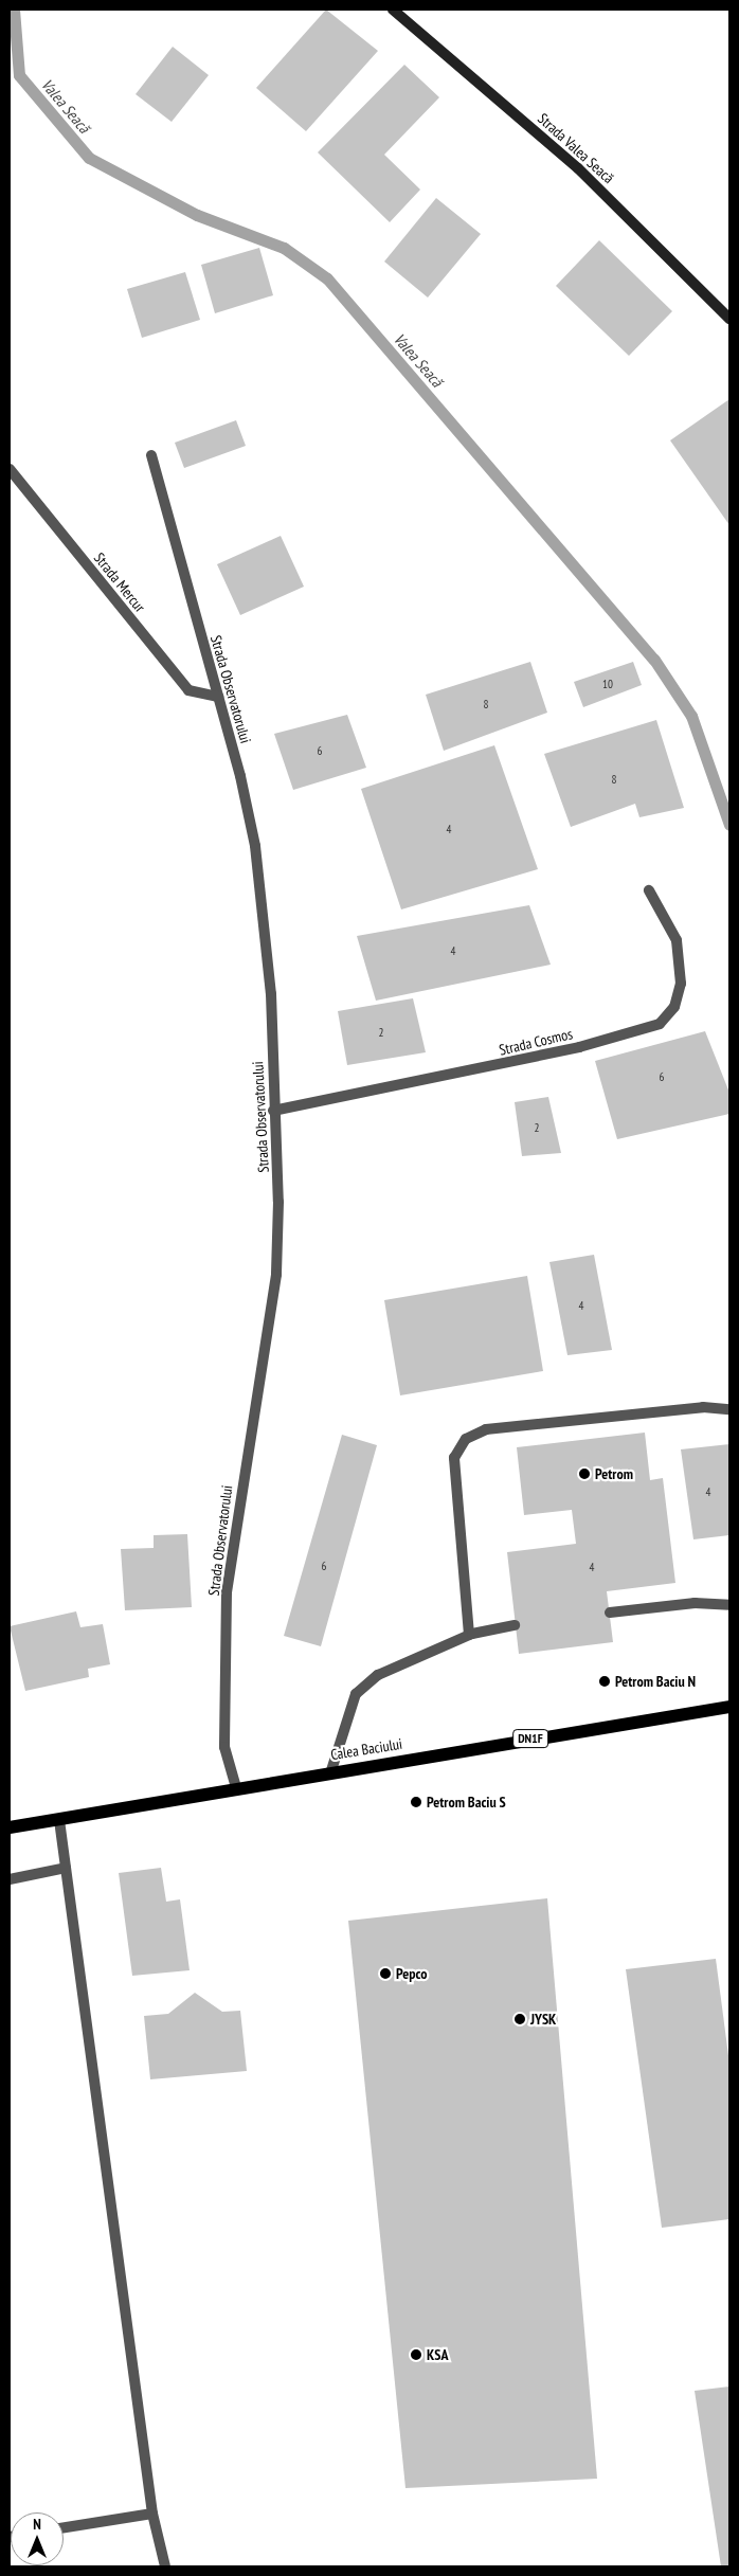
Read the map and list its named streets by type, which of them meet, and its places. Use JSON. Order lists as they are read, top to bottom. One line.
{"streets":{"main road":["Strada Valea Seacă","DN1F","Calea Baciului"],"street":["Strada Mercur","Strada Observatorului","Strada Cosmos"]},"crossings":[["Strada Mercur","Strada Observatorului"],["Strada Observatorului","Strada Cosmos"],["Strada Observatorului","Calea Baciului"]],"water":["Valea Seacă"],"places":["Petrom","Petrom Baciu N","Petrom Baciu S","Pepco","JYSK","KSA"],"house_numbers":["10","8","6","8","4","4","2","6","2","4","4","6","4"],"north":"top"}
